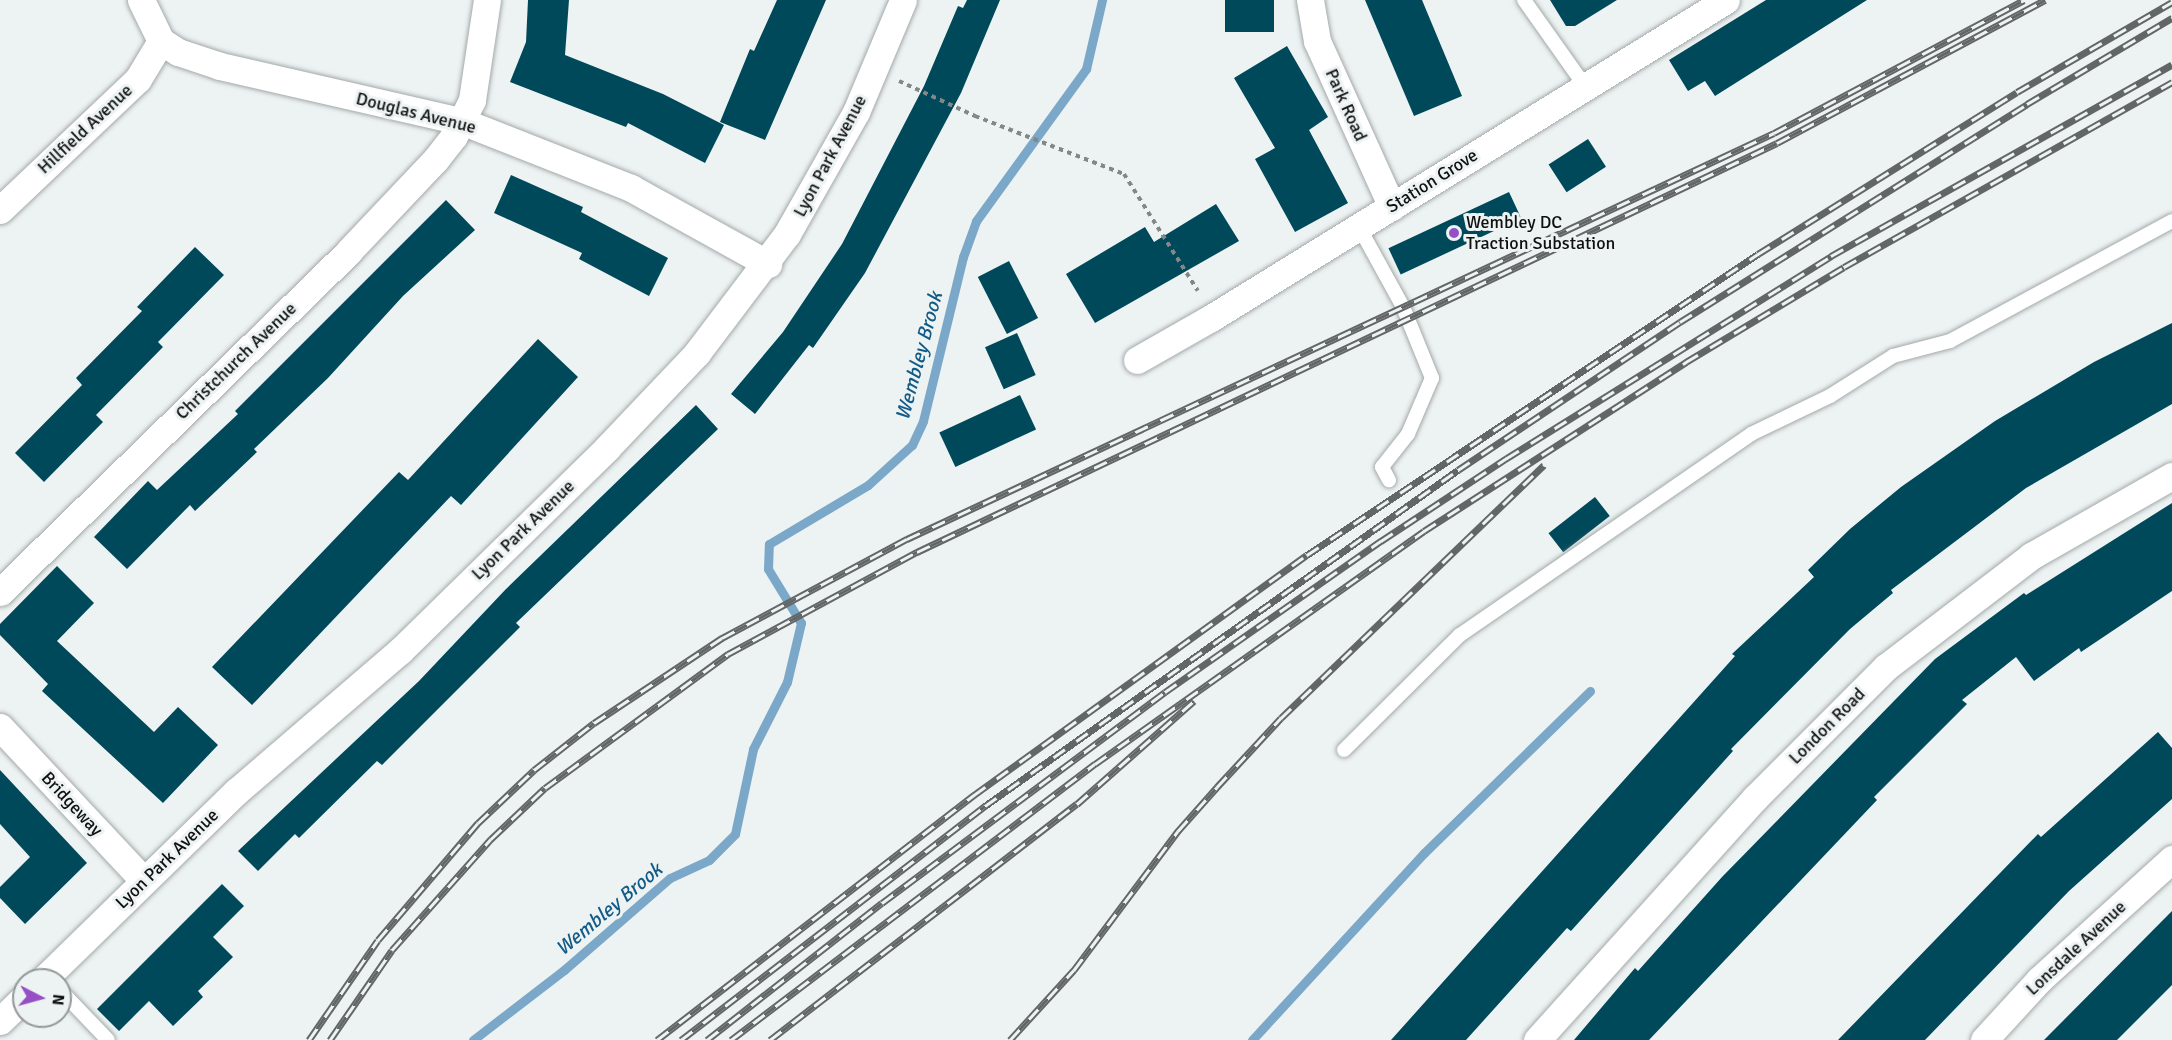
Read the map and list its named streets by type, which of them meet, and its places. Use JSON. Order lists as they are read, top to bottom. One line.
{"streets":{"street":["Park Road","Douglas Avenue","Hillfield Avenue","Lyon Park Avenue","Station Grove","Christchurch Avenue","London Road","Bridgeway","Lonsdale Avenue"]},"crossings":[["Park Road","Station Grove"],["Douglas Avenue","Hillfield Avenue"],["Douglas Avenue","Lyon Park Avenue"],["Douglas Avenue","Christchurch Avenue"],["Lyon Park Avenue","Bridgeway"]],"water":["Wembley Brook"],"places":["Wembley DC Traction Substation"],"north":"right"}
